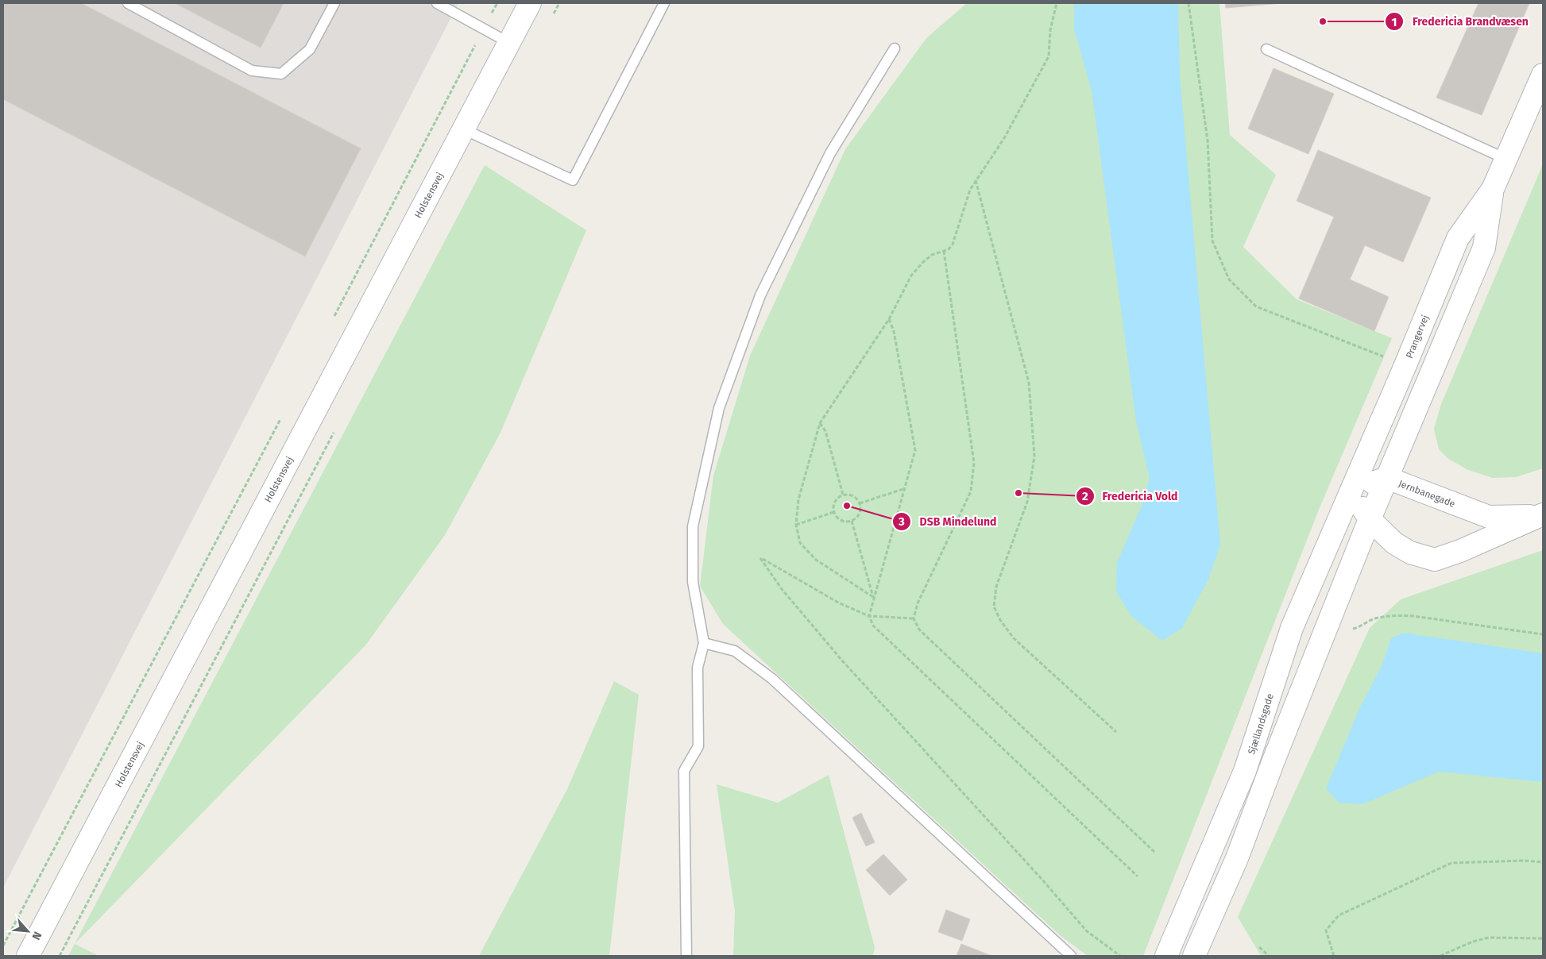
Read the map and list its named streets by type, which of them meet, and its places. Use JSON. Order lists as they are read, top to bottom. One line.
{"streets":{"street":["Holstensvej","Prangervej","Jernbanegade","Sjællandsgade"]},"crossings":[["Prangervej","Jernbanegade"],["Prangervej","Sjællandsgade"],["Jernbanegade","Sjællandsgade"]],"places":["Fredericia Brandvæsen","Fredericia Vold","DSB Mindelund"],"north":"bottom right"}
